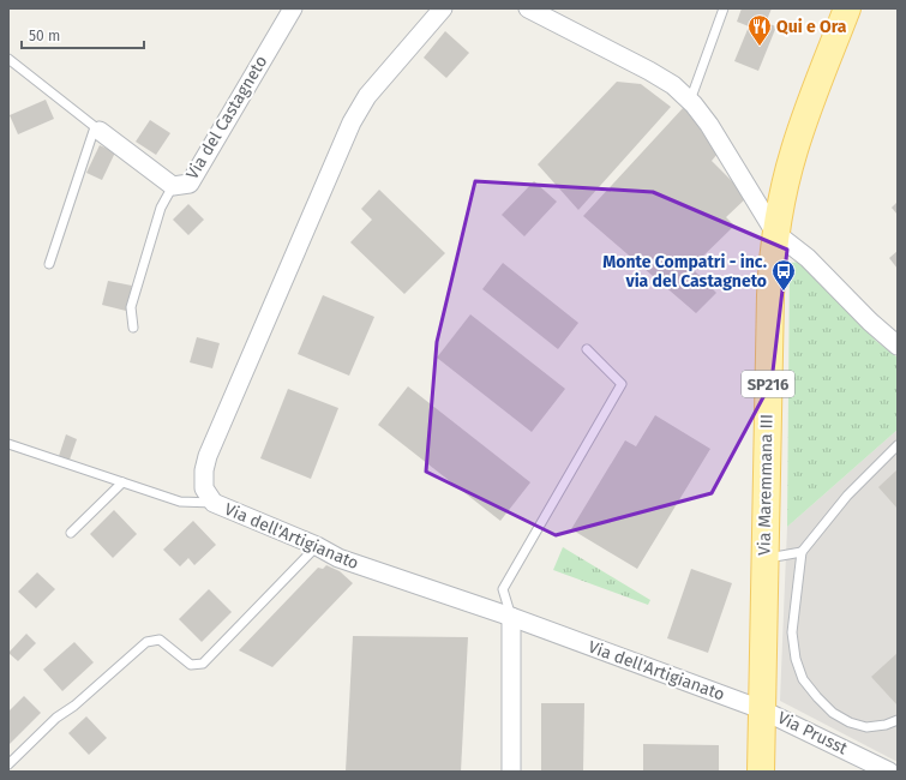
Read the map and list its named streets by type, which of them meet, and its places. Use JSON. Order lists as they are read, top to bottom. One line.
{"streets":{"main road":["SP216","Via Maremmana III"],"street":["Via del Castagneto","Via dell'Artigianato","Via Prusst"]},"crossings":[["Via Maremmana III","Via dell'Artigianato"],["Via Maremmana III","Via Prusst"],["Via dell'Artigianato","Via Prusst"]],"places":{"restaurant":["Qui e Ora"],"bus stop":["Monte Compatri - inc. via del Castagneto"]},"scale_bar":"50 m"}
